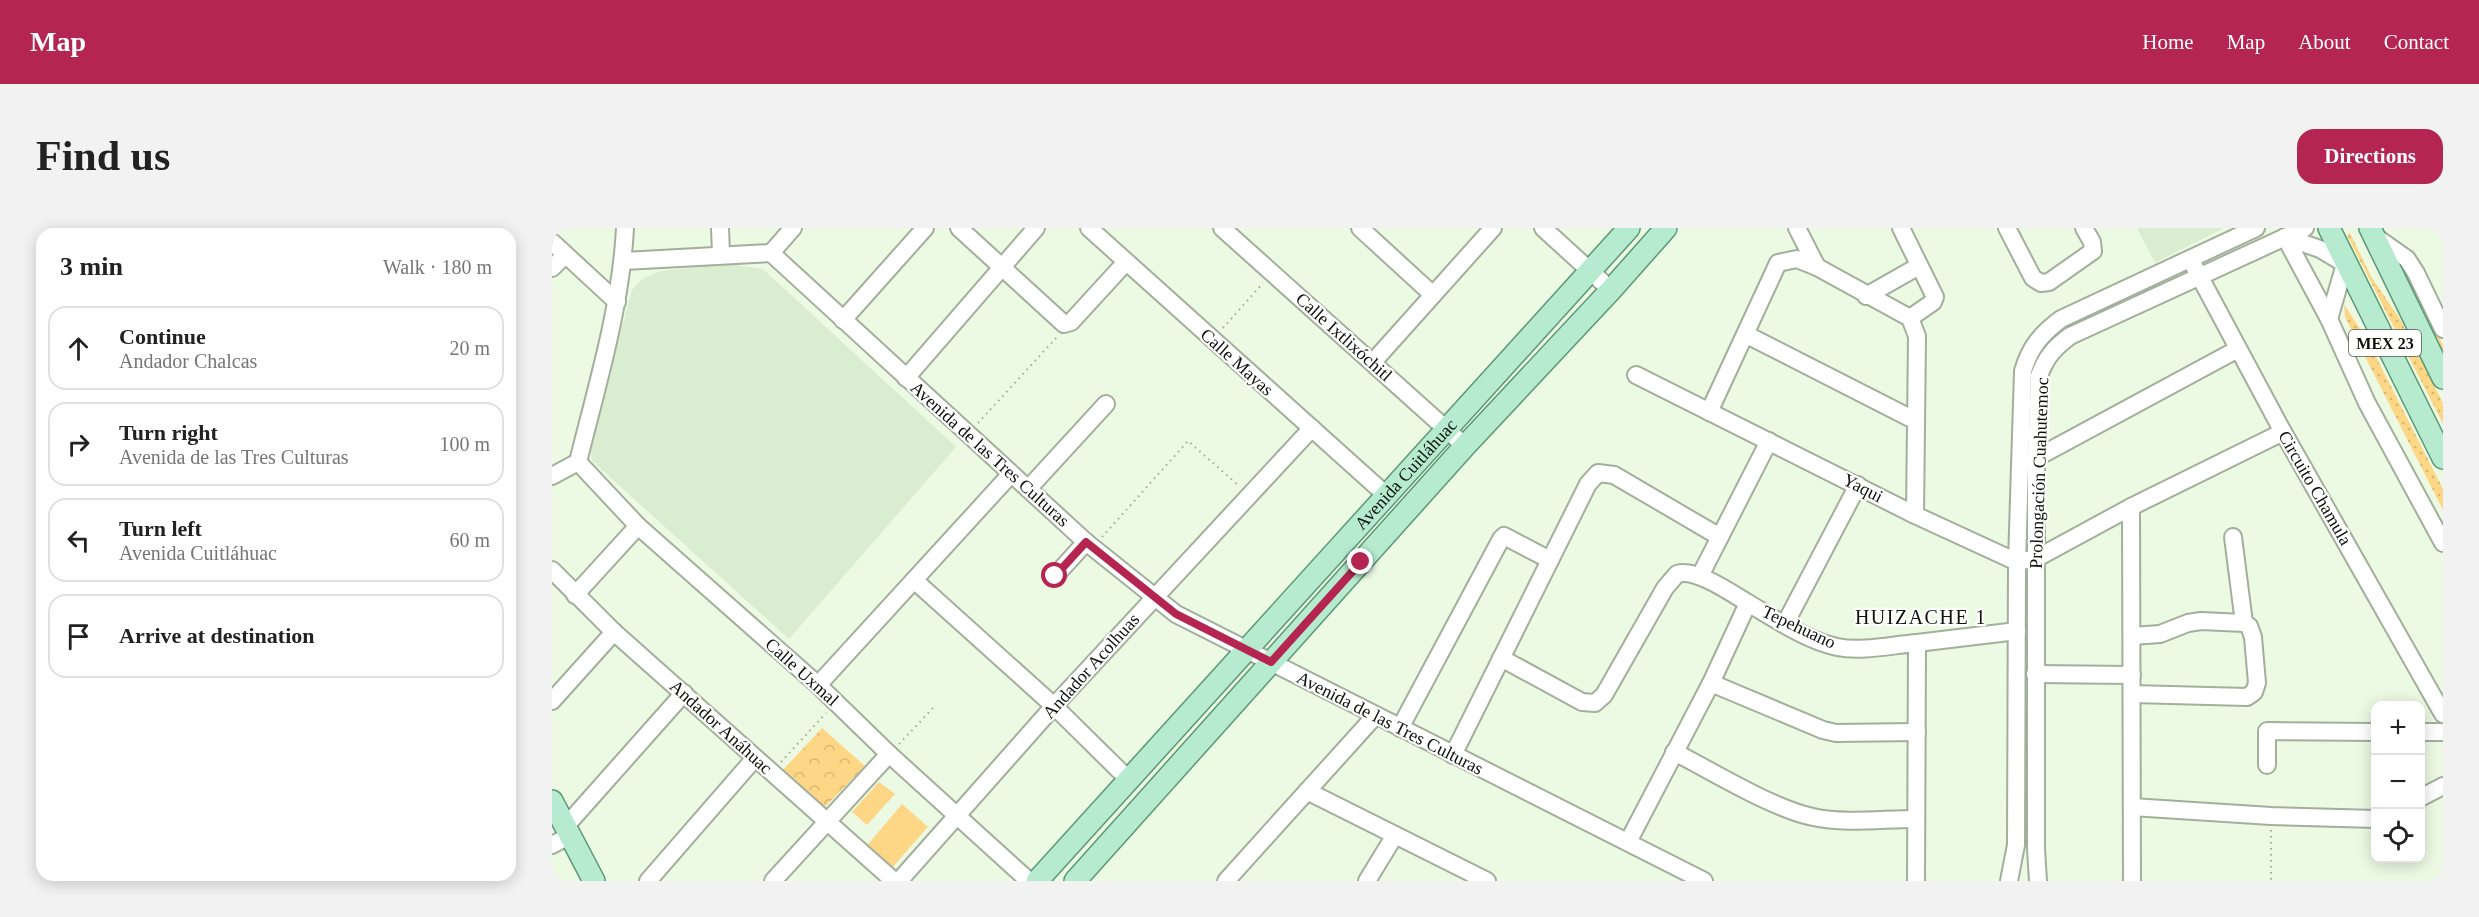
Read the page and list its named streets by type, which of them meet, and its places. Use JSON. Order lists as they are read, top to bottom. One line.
{"streets":{"main road":["MEX 23","Avenida Cuitláhuac"],"street":["Calle Ixtlixóchitl","Calle Mayas","Avenida de las Tres Culturas","Prolongación Cuahutemoc","Yaqui","Circuito Chamula","Tepehuano","Andador Acolhuas","Calle Uxmal","Andador Anáhuac"]},"crossings":[["Calle Ixtlixóchitl","Avenida Cuitláhuac"],["Calle Mayas","Avenida Cuitláhuac"],["Calle Mayas","Andador Acolhuas"],["Avenida de las Tres Culturas","Avenida Cuitláhuac"],["Avenida de las Tres Culturas","Tepehuano"],["Avenida de las Tres Culturas","Andador Acolhuas"],["Prolongación Cuahutemoc","Yaqui"],["Prolongación Cuahutemoc","Circuito Chamula"],["Prolongación Cuahutemoc","Tepehuano"],["Andador Acolhuas","Calle Uxmal"]],"districts":["HUIZACHE 1"],"page":{"header":"Map","nav":["Home","Map","About","Contact"],"buttons":"Directions","title":"Find us","heading":["3 min","Walk · 180 m"],"list":[["Continue","Andador Chalcas","20 m"],["Turn right","Avenida de las Tres Culturas","100 m"],["Turn left","Avenida Cuitláhuac","60 m"],"Arrive at destination"],"map_buttons":["+","−"]}}
